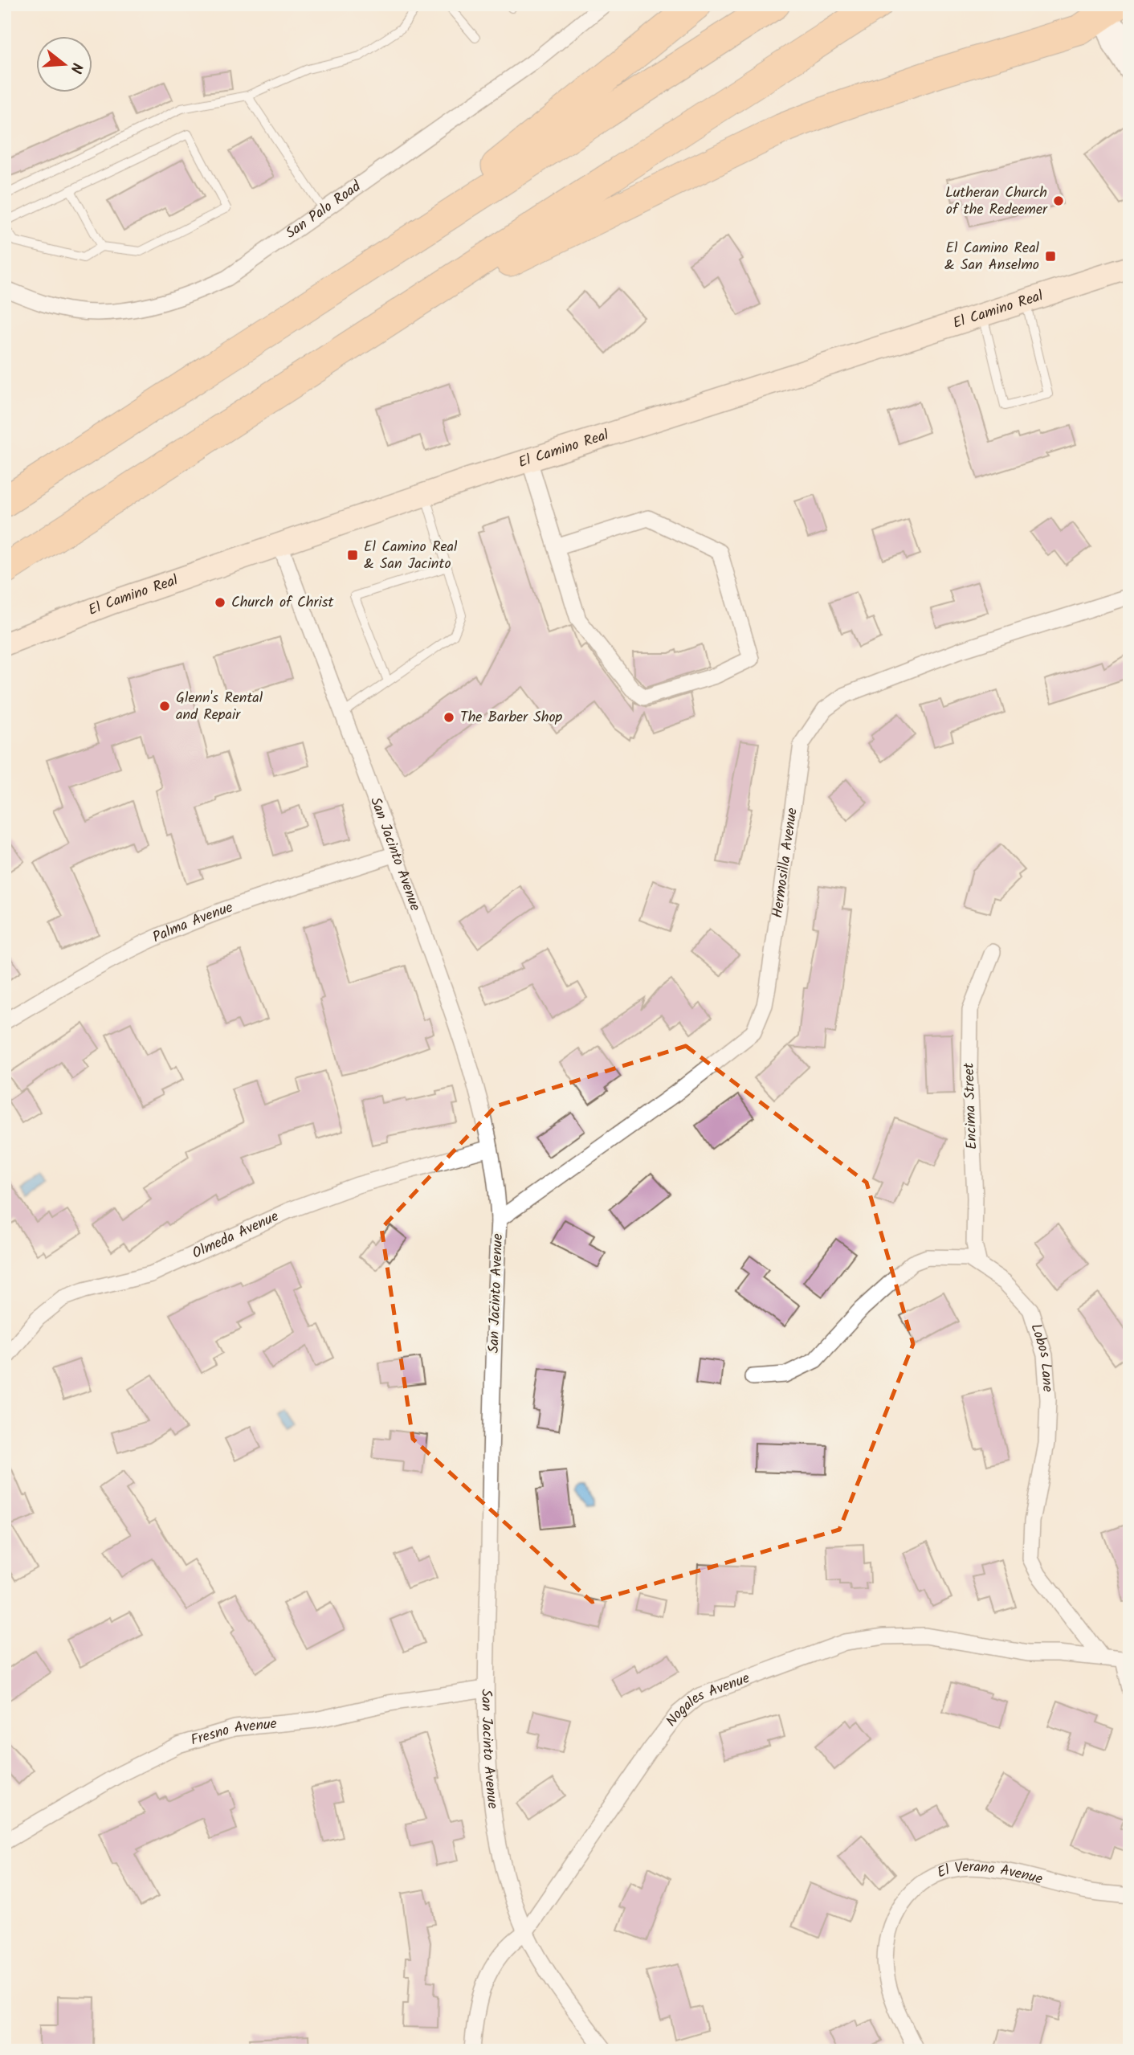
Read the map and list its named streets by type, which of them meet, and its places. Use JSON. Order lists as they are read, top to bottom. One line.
{"streets":{"main road":["El Camino Real"],"street":["San Palo Road","San Jacinto Avenue","Hermosilla Avenue","Palma Avenue","Encima Street","Olmeda Avenue","Lobos Lane","Nogales Avenue","Fresno Avenue","El Verano Avenue"]},"crossings":[["El Camino Real","San Jacinto Avenue"],["San Jacinto Avenue","Hermosilla Avenue"],["San Jacinto Avenue","Palma Avenue"],["San Jacinto Avenue","Olmeda Avenue"],["San Jacinto Avenue","Nogales Avenue"],["San Jacinto Avenue","Fresno Avenue"],["Encima Street","Lobos Lane"],["Lobos Lane","Nogales Avenue"]],"places":{"other":["Lutheran Church of the Redeemer","Church of Christ","Glenn's Rental and Repair","The Barber Shop"],"transit":["El Camino Real & San Anselmo","El Camino Real & San Jacinto"]},"north":"right"}
